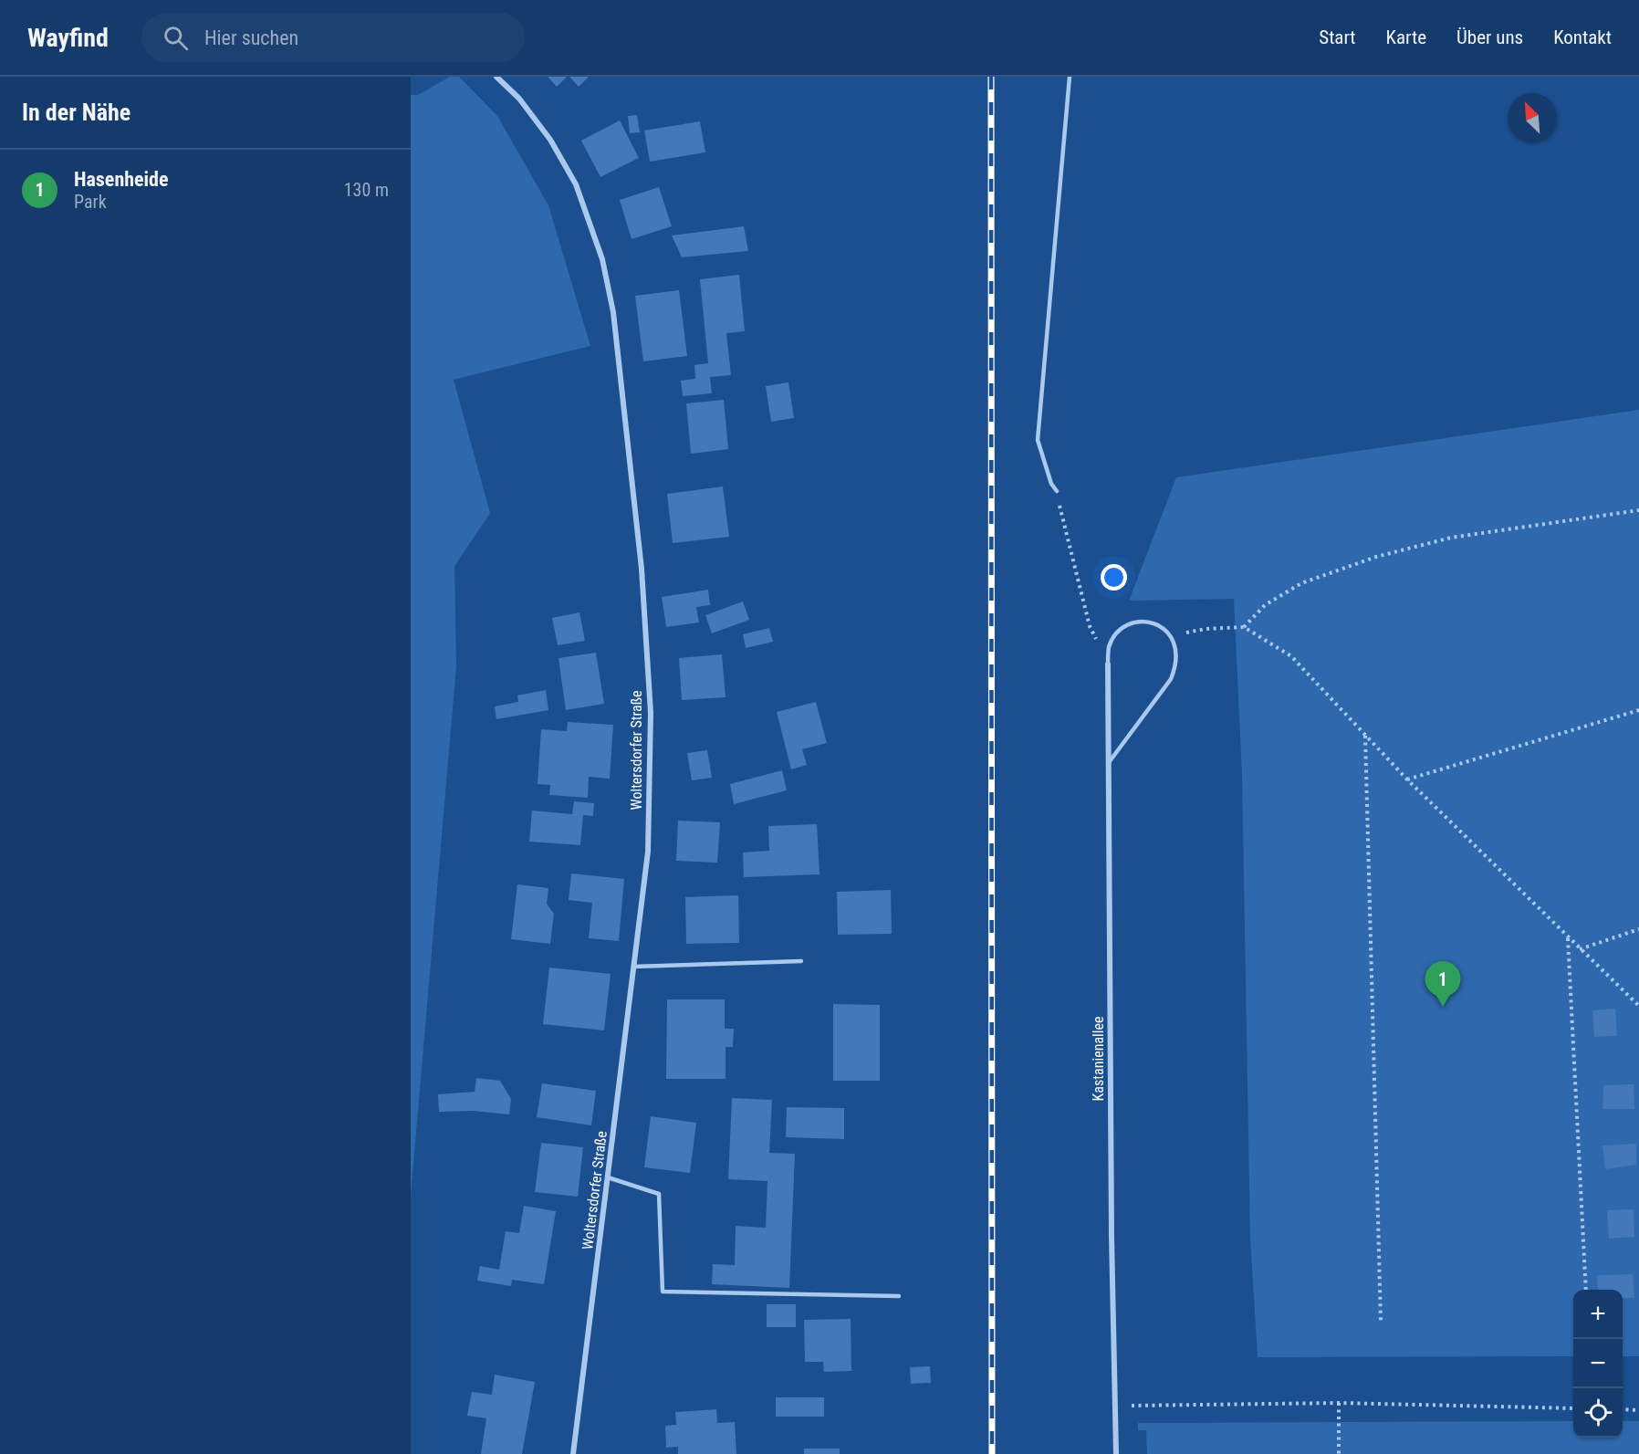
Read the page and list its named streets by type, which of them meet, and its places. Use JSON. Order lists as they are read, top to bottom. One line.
{"streets":{"street":["Woltersdorfer Straße","Kastanienallee"]},"north":"top left","page":{"header":"Wayfind","search":"Hier suchen","nav":["Start","Karte","Über uns","Kontakt"],"heading":"In der Nähe","list":[{"mark":"1","name":"Hasenheide","note":"Park","value":"130 m"}],"pins":"1","map_buttons":["+","−"]}}
